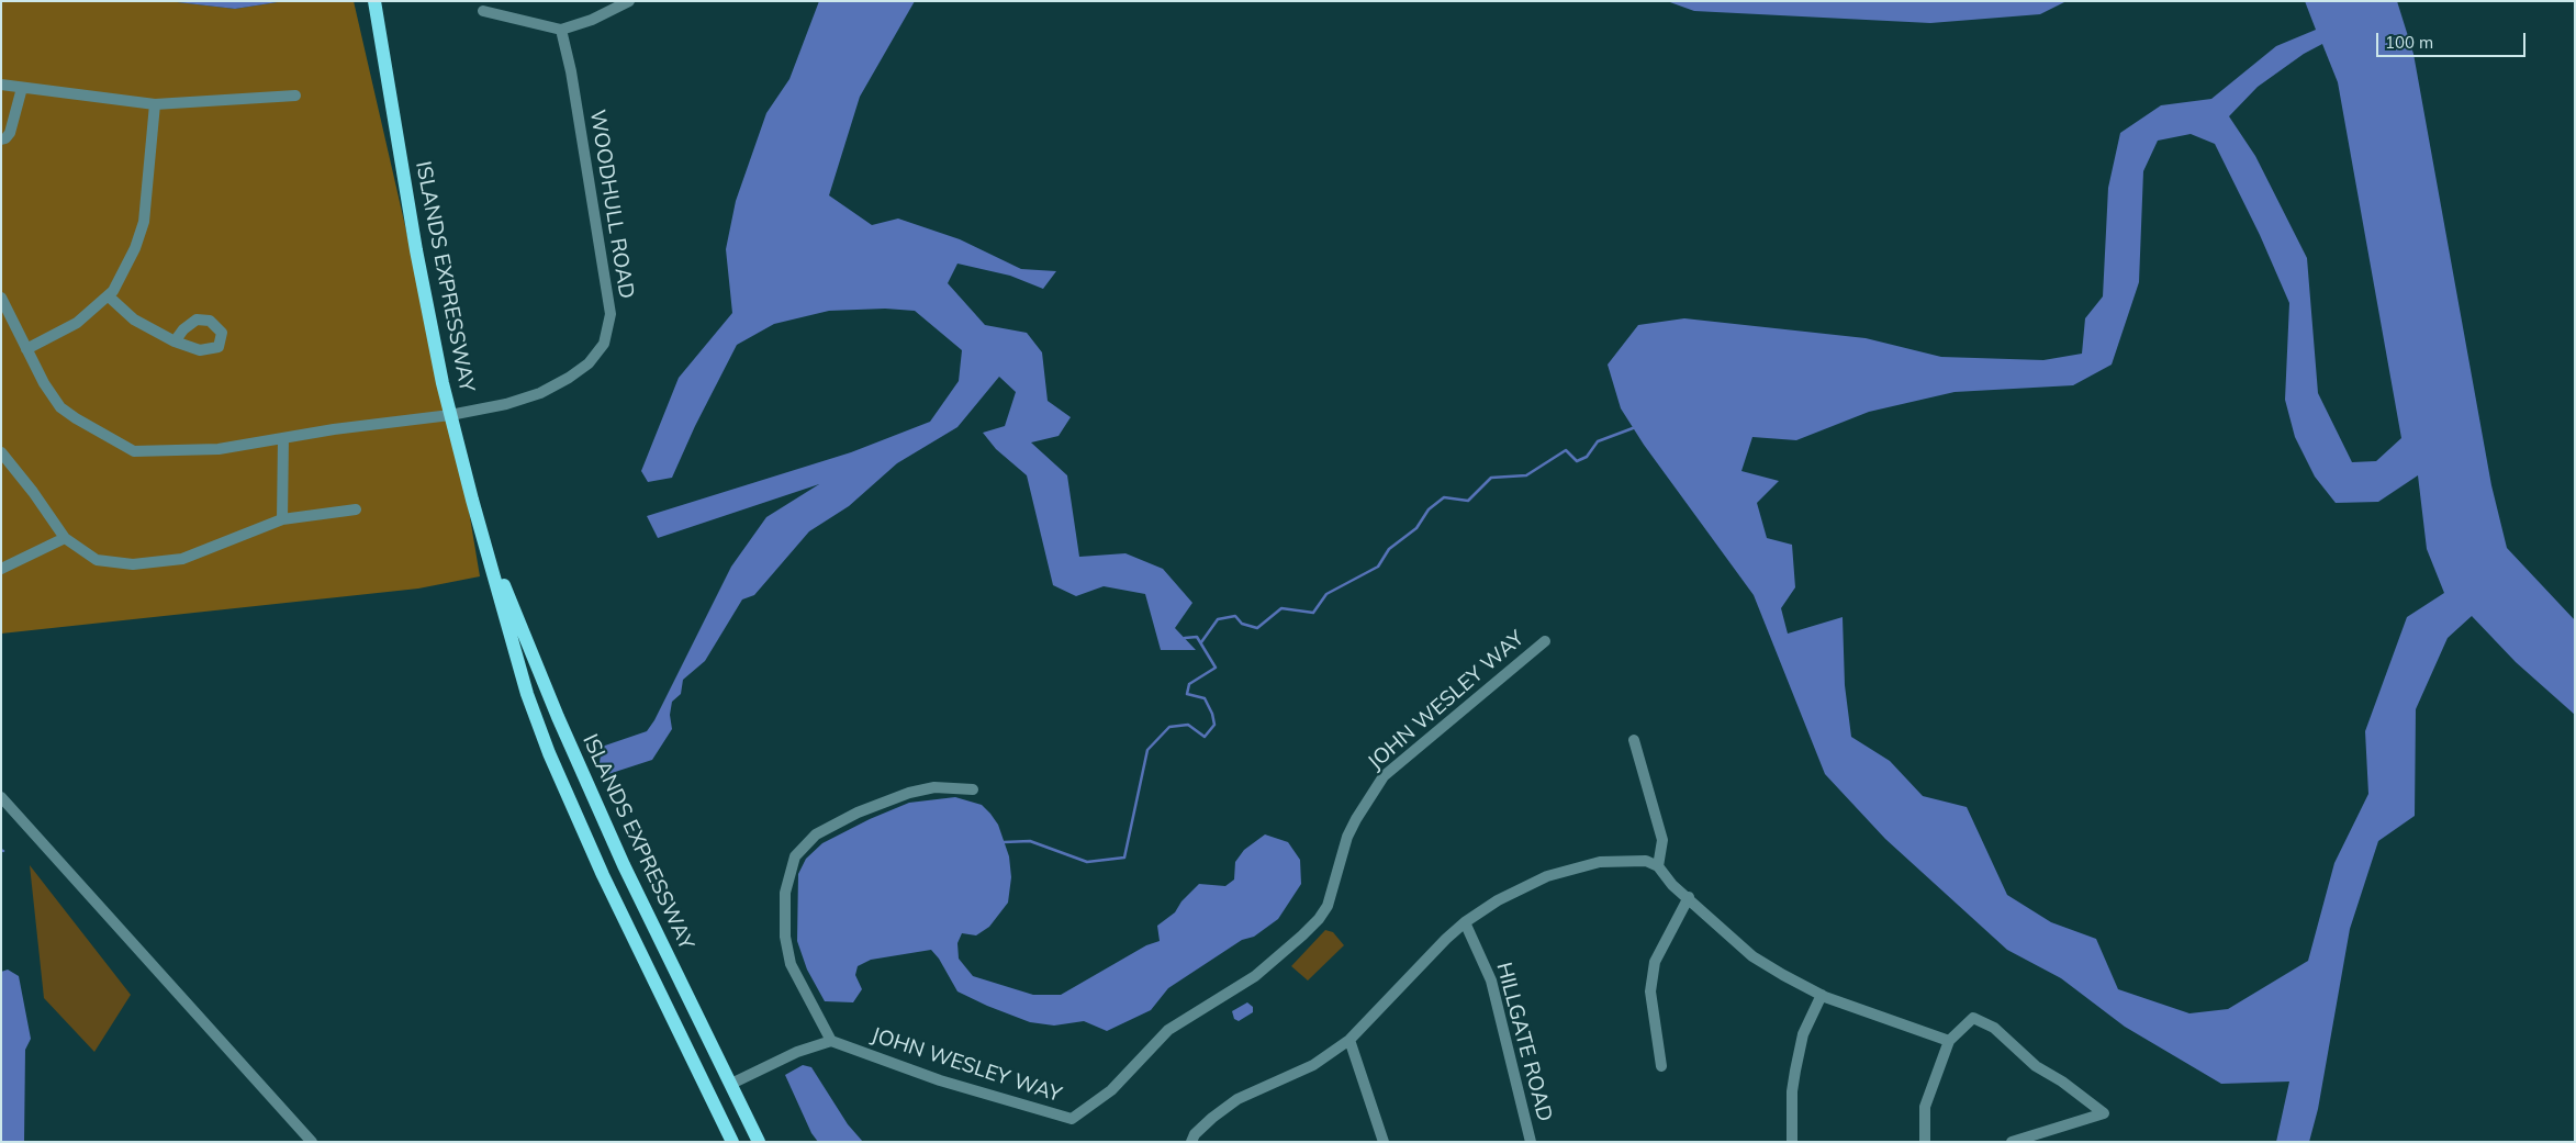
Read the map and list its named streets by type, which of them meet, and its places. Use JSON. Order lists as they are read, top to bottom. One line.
{"streets":{"main road":["ISLANDS EXPRESSWAY"],"street":["WOODHULL ROAD","JOHN WESLEY WAY","HILLGATE ROAD"]},"crossings":[["WOODHULL ROAD","ISLANDS EXPRESSWAY"]],"scale_bar":"100 m"}
